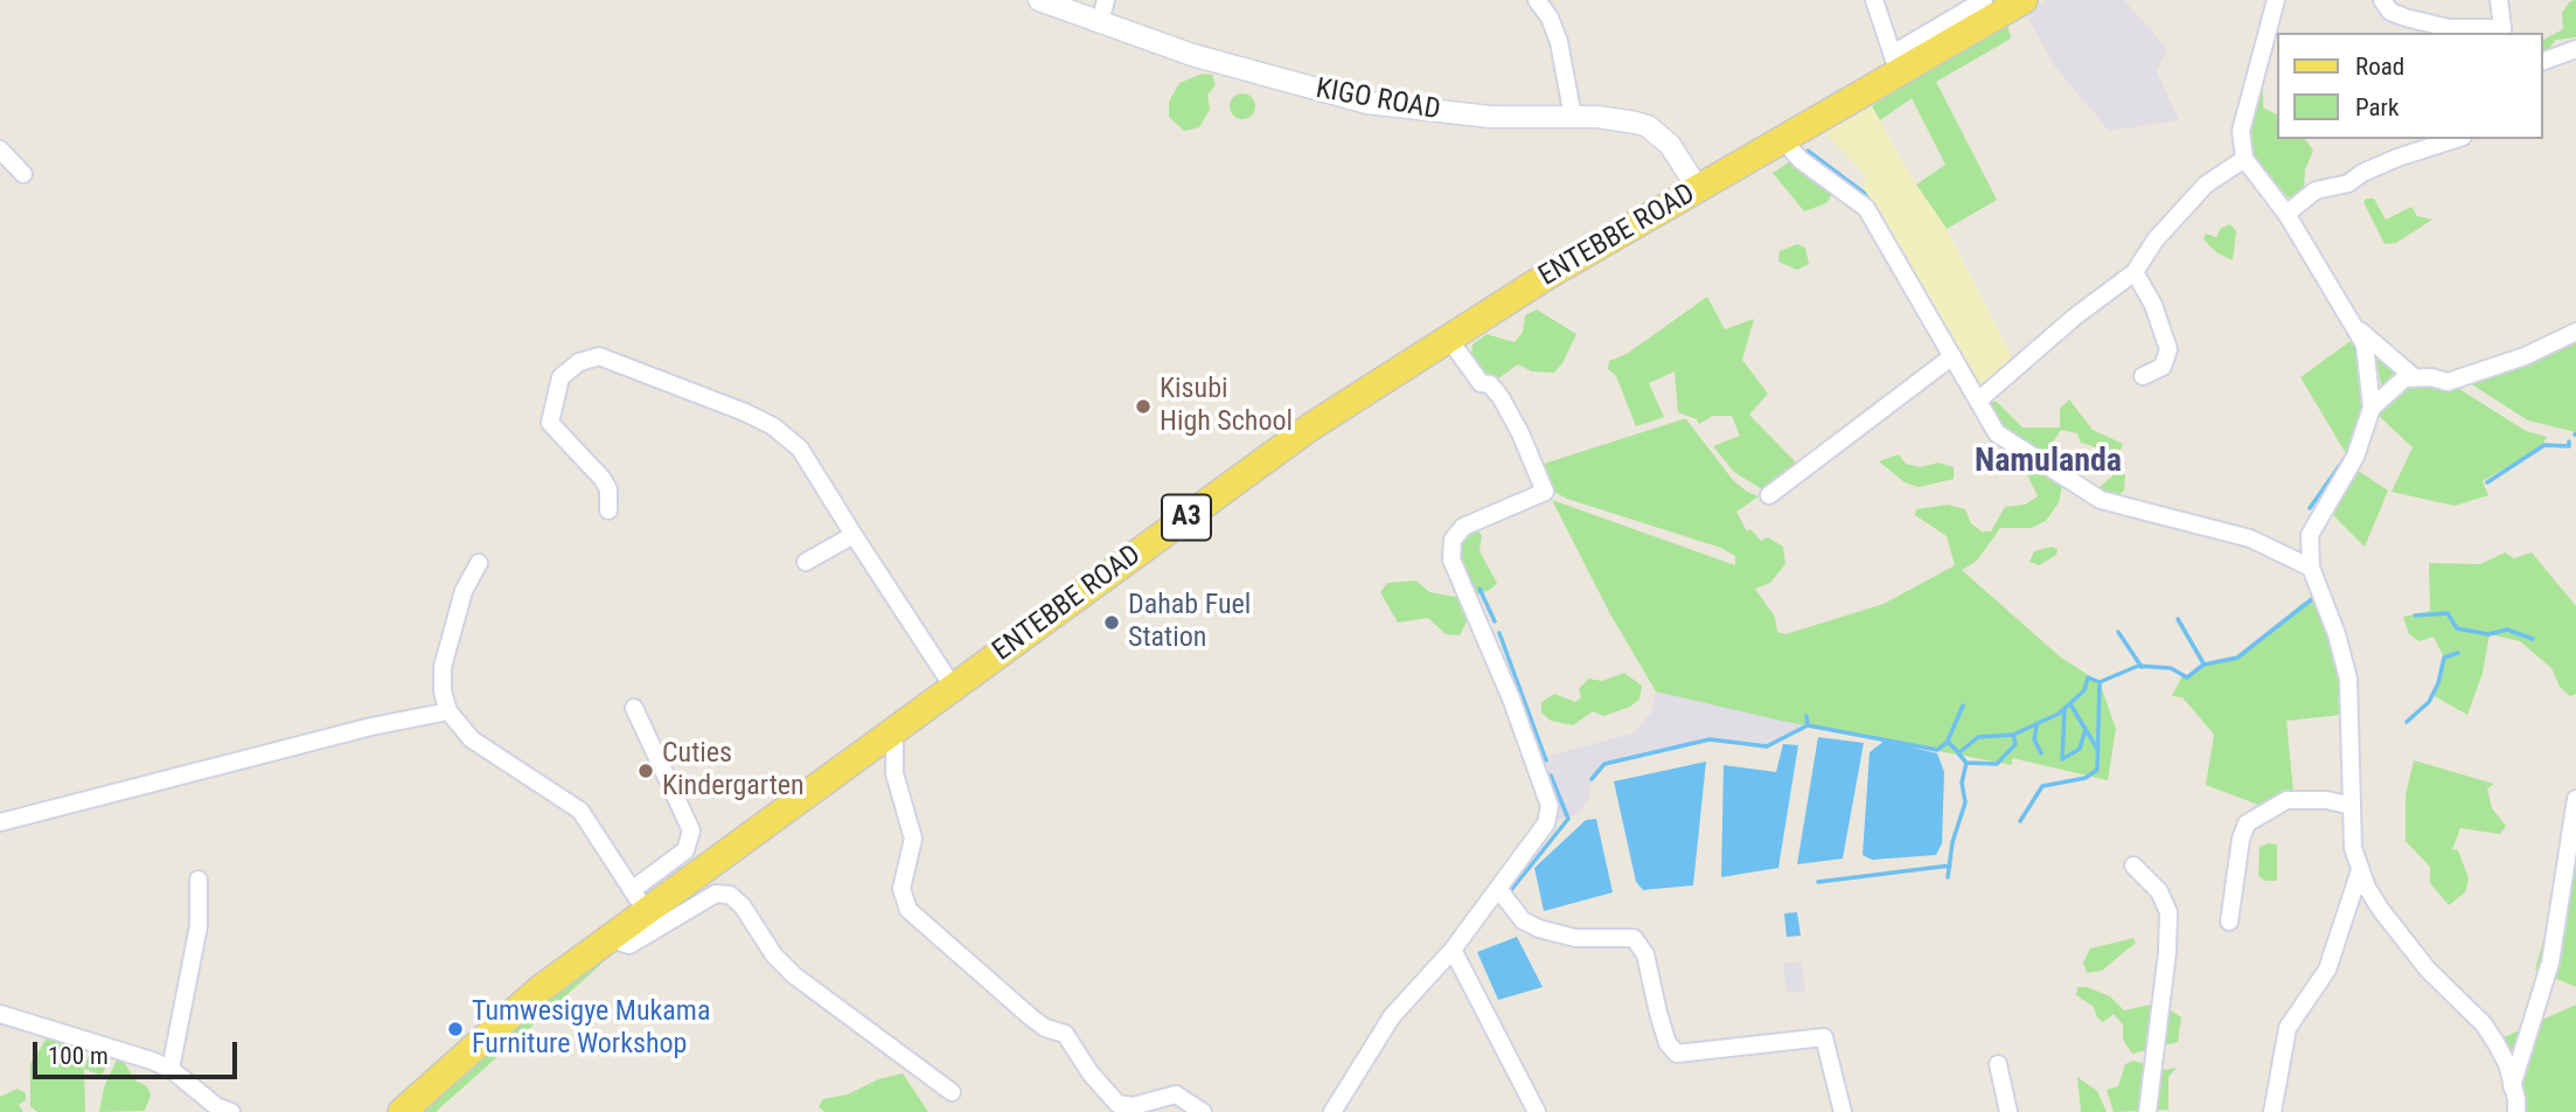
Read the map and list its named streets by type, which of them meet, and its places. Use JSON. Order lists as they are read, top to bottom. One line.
{"streets":{"main road":["ENTEBBE ROAD","A3"],"street":["KIGO ROAD"]},"crossings":[["KIGO ROAD","ENTEBBE ROAD"]],"districts":["Namulanda"],"places":["Kisubi High School","Dahab Fuel Station","Cuties Kindergarten","Tumwesigye Mukama Furniture Workshop"],"legend":["Road","Park"],"scale_bar":"100 m"}
